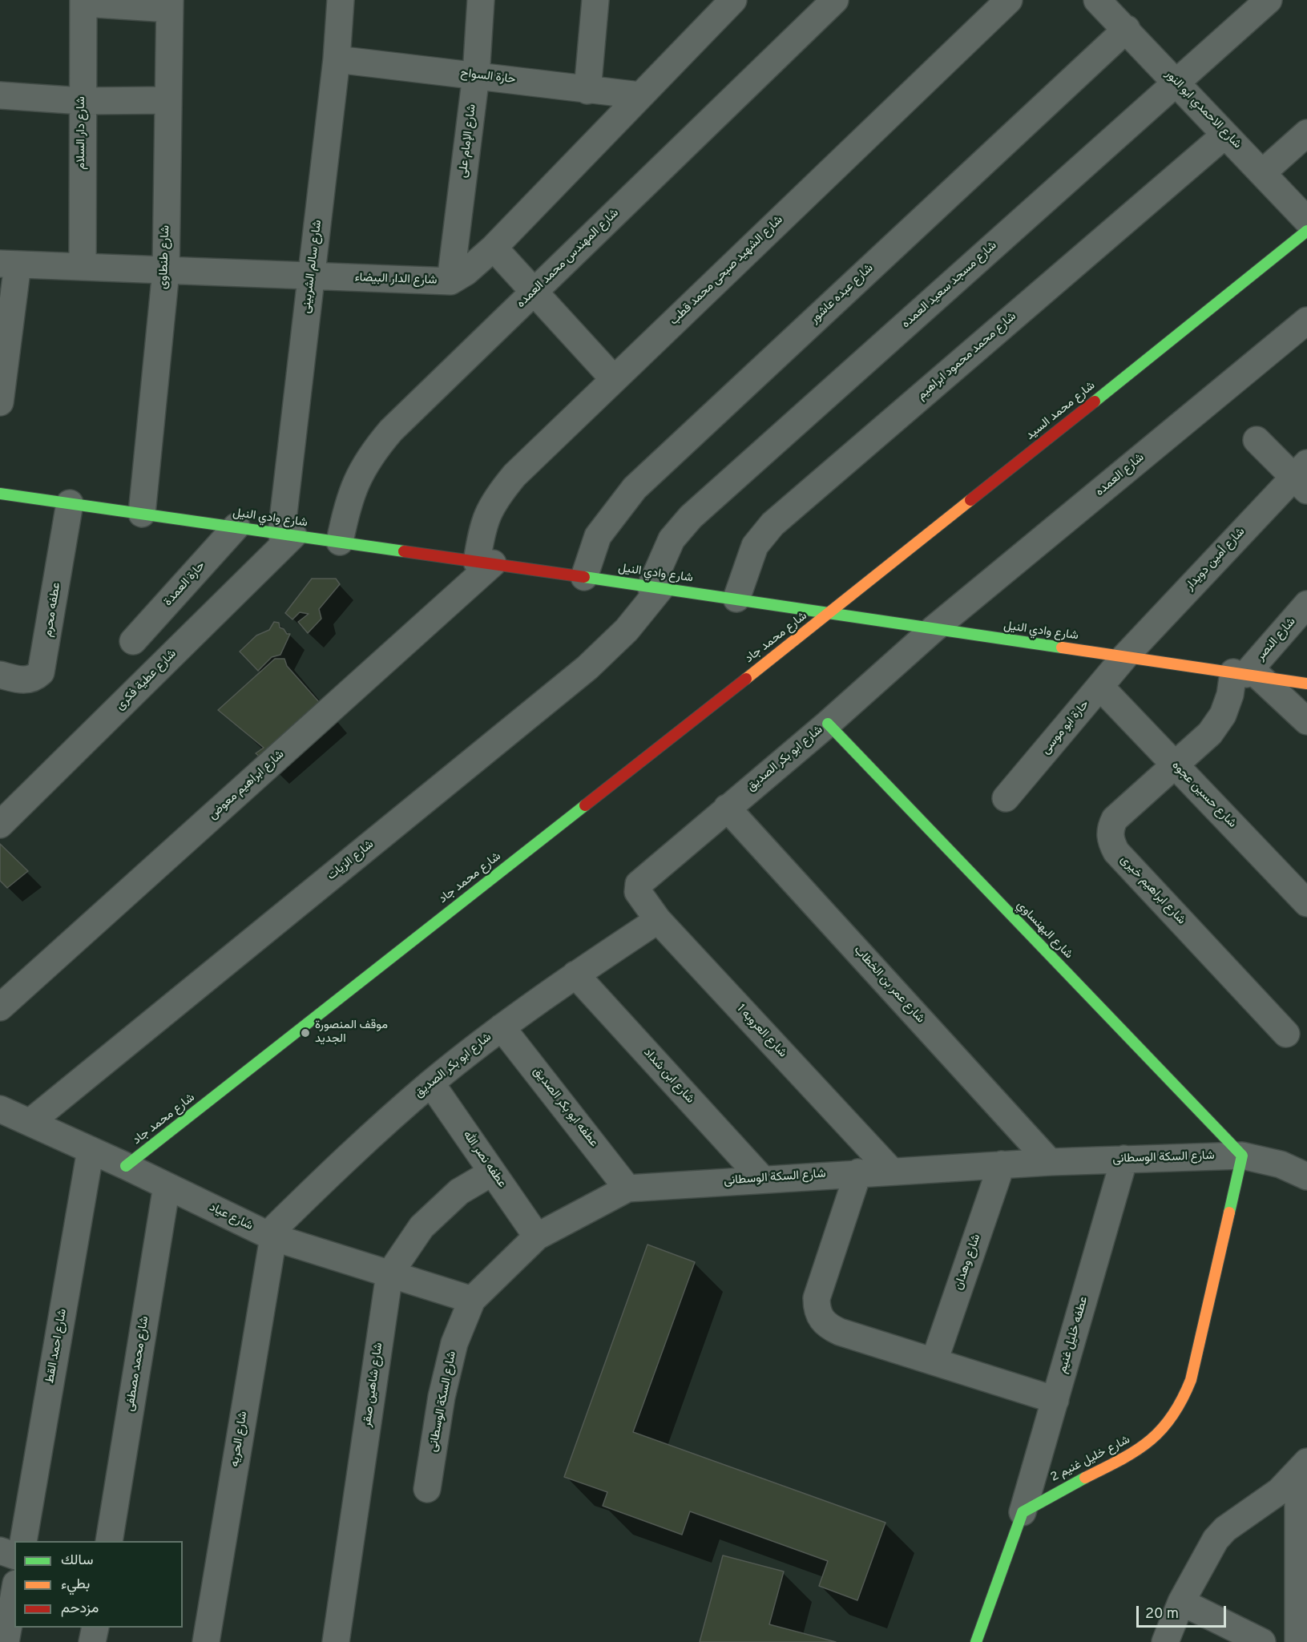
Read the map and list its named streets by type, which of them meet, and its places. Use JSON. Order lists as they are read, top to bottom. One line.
{"streets":{"street":["حارة السواح","شارع الاحمدي ابو النور","شارع دار السلام","شارع الإمام على","شارع طنطاوى","شارع المهندس محمد العمده","شارع سالم الشربينى","شارع الشهيد صبحى محمد قطب","شارع الدار البيضاء","شارع مسجد سعيد العمده","شارع عبده عاشور","شارع محمد محمود ابراهيم","شارع محمد السيد","شارع العمده","شارع وادي النيل","شارع أمين دويدار","حارة العمدة","عطفه محرم","شارع محمد جاد","شارع النصر","شارع عطية فكرى","حارة ابو موسى","شارع ابو بكر الصديق","شارع ابراهيم معوض","شارع حسين عجوه","شارع الزيات","شارع ابراهيم خيرى","شارع البهنساوي","شارع عمر بن الخطاب","شارع العروبه 1","شارع ابن شداد","عطفه ابو بكر الصديق","شارع السكة الوسطانى","عطفه نصر الله","شارع عياد","شارع وهدان","عطفه خليل غنيم","شارع احمد القط","شارع محمد مصطفى","شارع شاهين صقر","شارع الحريه","شارع خليل غنيم 2"]},"crossings":[["حارة السواح","شارع الإمام على"],["حارة السواح","شارع سالم الشربينى"],["حارة السواح","شارع الدار البيضاء"],["شارع الاحمدي ابو النور","شارع مسجد سعيد العمده"],["شارع الاحمدي ابو النور","شارع عبده عاشور"],["شارع الاحمدي ابو النور","شارع محمد محمود ابراهيم"],["شارع دار السلام","شارع الدار البيضاء"],["شارع الإمام على","شارع الدار البيضاء"],["شارع طنطاوى","شارع الدار البيضاء"],["شارع طنطاوى","شارع وادي النيل"],["شارع المهندس محمد العمده","شارع وادي النيل"],["شارع سالم الشربينى","شارع الدار البيضاء"],["شارع سالم الشربينى","شارع وادي النيل"],["شارع سالم الشربينى","شارع عطية فكرى"],["شارع الشهيد صبحى محمد قطب","شارع وادي النيل"],["شارع الشهيد صبحى محمد قطب","شارع ابراهيم معوض"],["شارع مسجد سعيد العمده","شارع وادي النيل"],["شارع مسجد سعيد العمده","شارع الزيات"],["شارع عبده عاشور","شارع وادي النيل"],["شارع محمد محمود ابراهيم","شارع وادي النيل"],["شارع محمد السيد","شارع وادي النيل"],["شارع محمد السيد","شارع محمد جاد"],["شارع العمده","شارع وادي النيل"],["شارع العمده","شارع ابو بكر الصديق"],["شارع وادي النيل","شارع أمين دويدار"],["شارع وادي النيل","حارة العمدة"],["شارع وادي النيل","عطفه محرم"],["شارع وادي النيل","شارع محمد جاد"],["شارع وادي النيل","شارع النصر"],["شارع وادي النيل","شارع عطية فكرى"],["شارع وادي النيل","حارة ابو موسى"],["شارع وادي النيل","شارع ابو بكر الصديق"],["شارع وادي النيل","شارع ابراهيم معوض"],["شارع وادي النيل","شارع الزيات"],["شارع وادي النيل","شارع ابراهيم خيرى"],["شارع أمين دويدار","حارة ابو موسى"],["شارع محمد جاد","شارع عياد"],["شارع النصر","شارع ابراهيم خيرى"],["حارة ابو موسى","شارع حسين عجوه"],["شارع ابو بكر الصديق","شارع البهنساوي"],["شارع ابو بكر الصديق","شارع عمر بن الخطاب"],["شارع ابو بكر الصديق","شارع العروبه 1"],["شارع ابو بكر الصديق","شارع ابن شداد"],["شارع ابو بكر الصديق","عطفه ابو بكر الصديق"],["شارع ابو بكر الصديق","عطفه نصر الله"],["شارع ابو بكر الصديق","شارع عياد"],["شارع ابو بكر الصديق","شارع الحريه"],["شارع حسين عجوه","شارع ابراهيم خيرى"],["شارع الزيات","شارع عياد"],["شارع البهنساوي","شارع السكة الوسطانى"],["شارع البهنساوي","شارع خليل غنيم 2"],["شارع عمر بن الخطاب","شارع السكة الوسطانى"],["شارع العروبه 1","شارع السكة الوسطانى"],["شارع ابن شداد","شارع السكة الوسطانى"],["عطفه ابو بكر الصديق","شارع السكة الوسطانى"],["شارع السكة الوسطانى","عطفه نصر الله"],["شارع السكة الوسطانى","شارع عياد"],["شارع السكة الوسطانى","شارع وهدان"],["شارع السكة الوسطانى","عطفه خليل غنيم"],["شارع السكة الوسطانى","شارع خليل غنيم 2"],["عطفه نصر الله","شارع شاهين صقر"],["شارع عياد","شارع احمد القط"],["شارع عياد","شارع محمد مصطفى"],["شارع عياد","شارع شاهين صقر"],["شارع عياد","شارع الحريه"],["عطفه خليل غنيم","شارع خليل غنيم 2"]],"places":["موقف المنصورة الجديد"],"legend":["سالك","بطيء","مزدحم"],"scale_bar":"20 m"}
